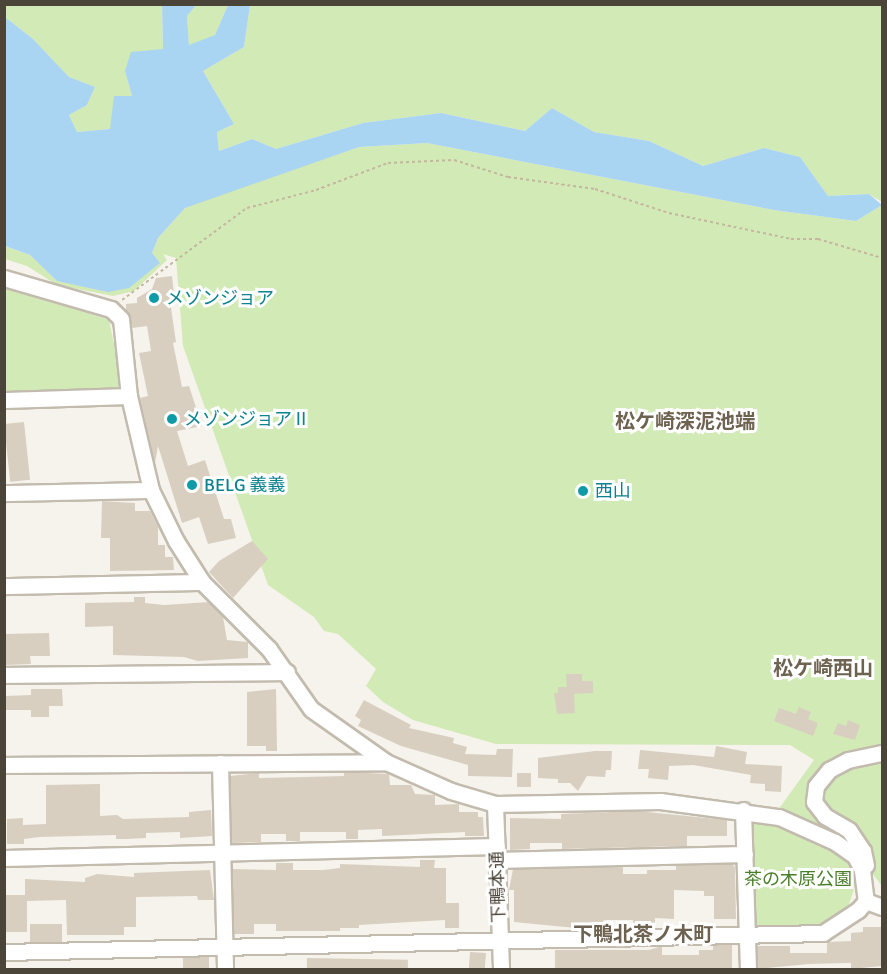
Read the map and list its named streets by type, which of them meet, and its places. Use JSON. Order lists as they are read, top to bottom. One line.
{"streets":{"street":["下鴨本通"]},"districts":["松ケ崎深泥池端","松ケ崎西山","下鴨北茶ノ木町"],"parks":["茶の木原公園"],"places":["メゾンジョア","メゾンジョアⅡ","BELG 義義","西山"]}
